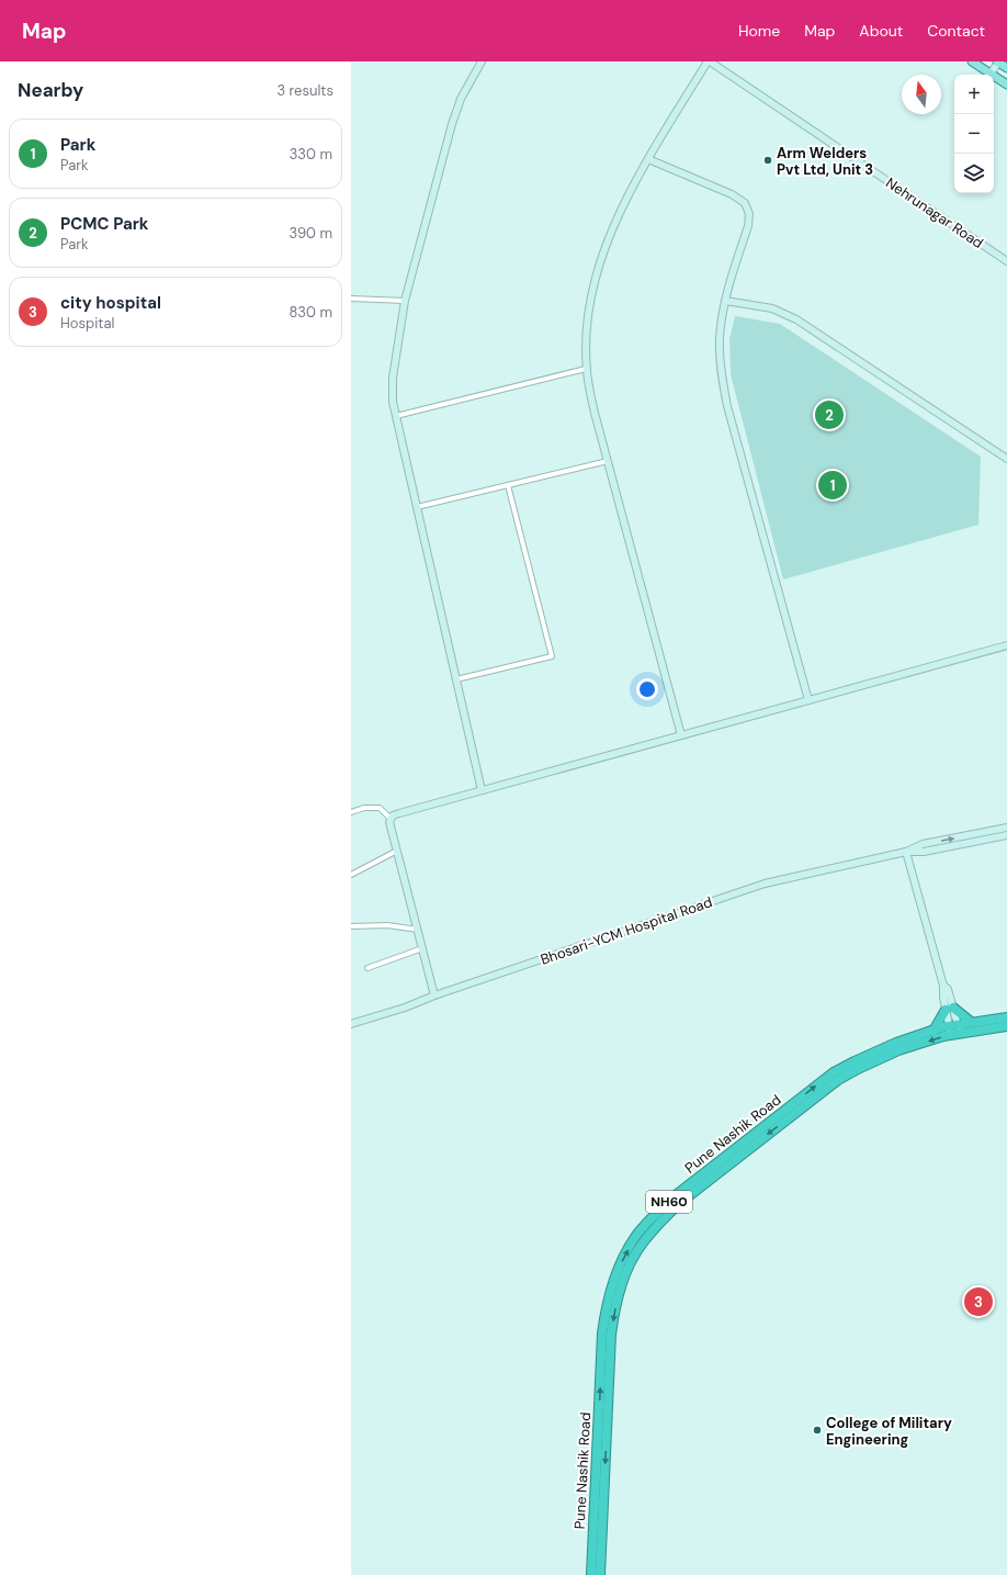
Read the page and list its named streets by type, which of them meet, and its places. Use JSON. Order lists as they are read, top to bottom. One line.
{"streets":{"highway":["Pune Nashik Road","NH60"],"street":["Nehrunagar Road","Bhosari-YCM Hospital Road"]},"places":["Arm Welders Pvt Ltd, Unit 3","College of Military Engineering"],"north":"top","page":{"header":"Map","nav":["Home","Map","About","Contact"],"heading":["Nearby","3 results"],"map_buttons":["+","−"],"list":[{"mark":"1","name":"Park","note":"Park","value":"330 m"},{"mark":"2","name":"PCMC Park","note":"Park","value":"390 m"},{"mark":"3","name":"city hospital","note":"Hospital","value":"830 m"}],"pins":["2","1","3"]}}
